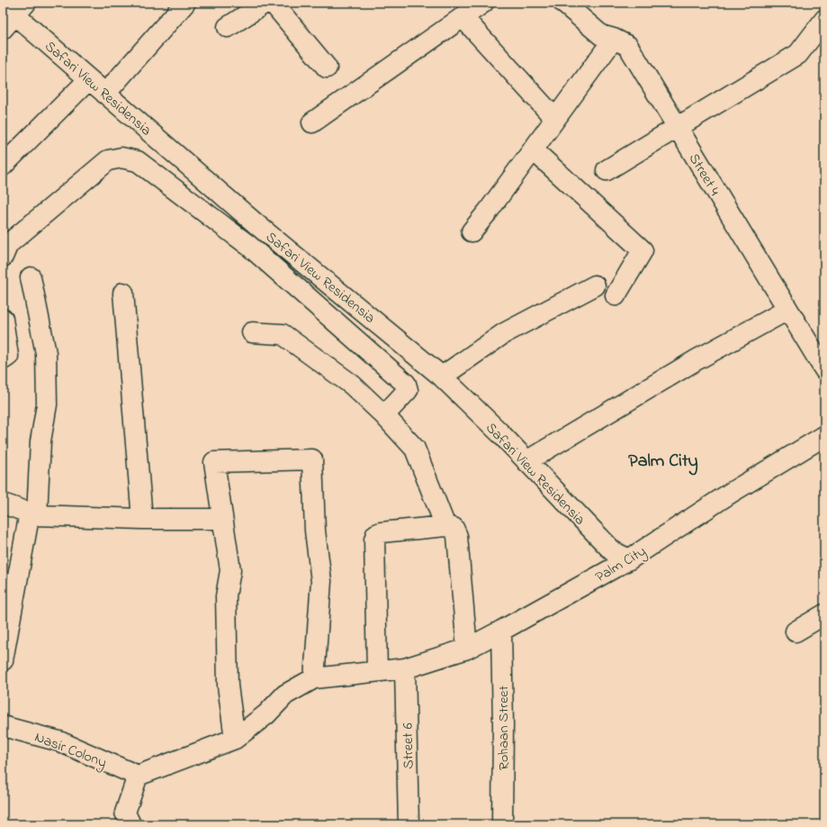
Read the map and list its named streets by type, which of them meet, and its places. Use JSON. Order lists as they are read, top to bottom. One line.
{"streets":{"street":["Safari View Residensia","Street 4","Palm City","Rohaan Street","Street 6","Nasir Colony"]},"crossings":[["Safari View Residensia","Palm City"],["Palm City","Rohaan Street"],["Palm City","Street 6"]],"districts":["Palm City"]}
